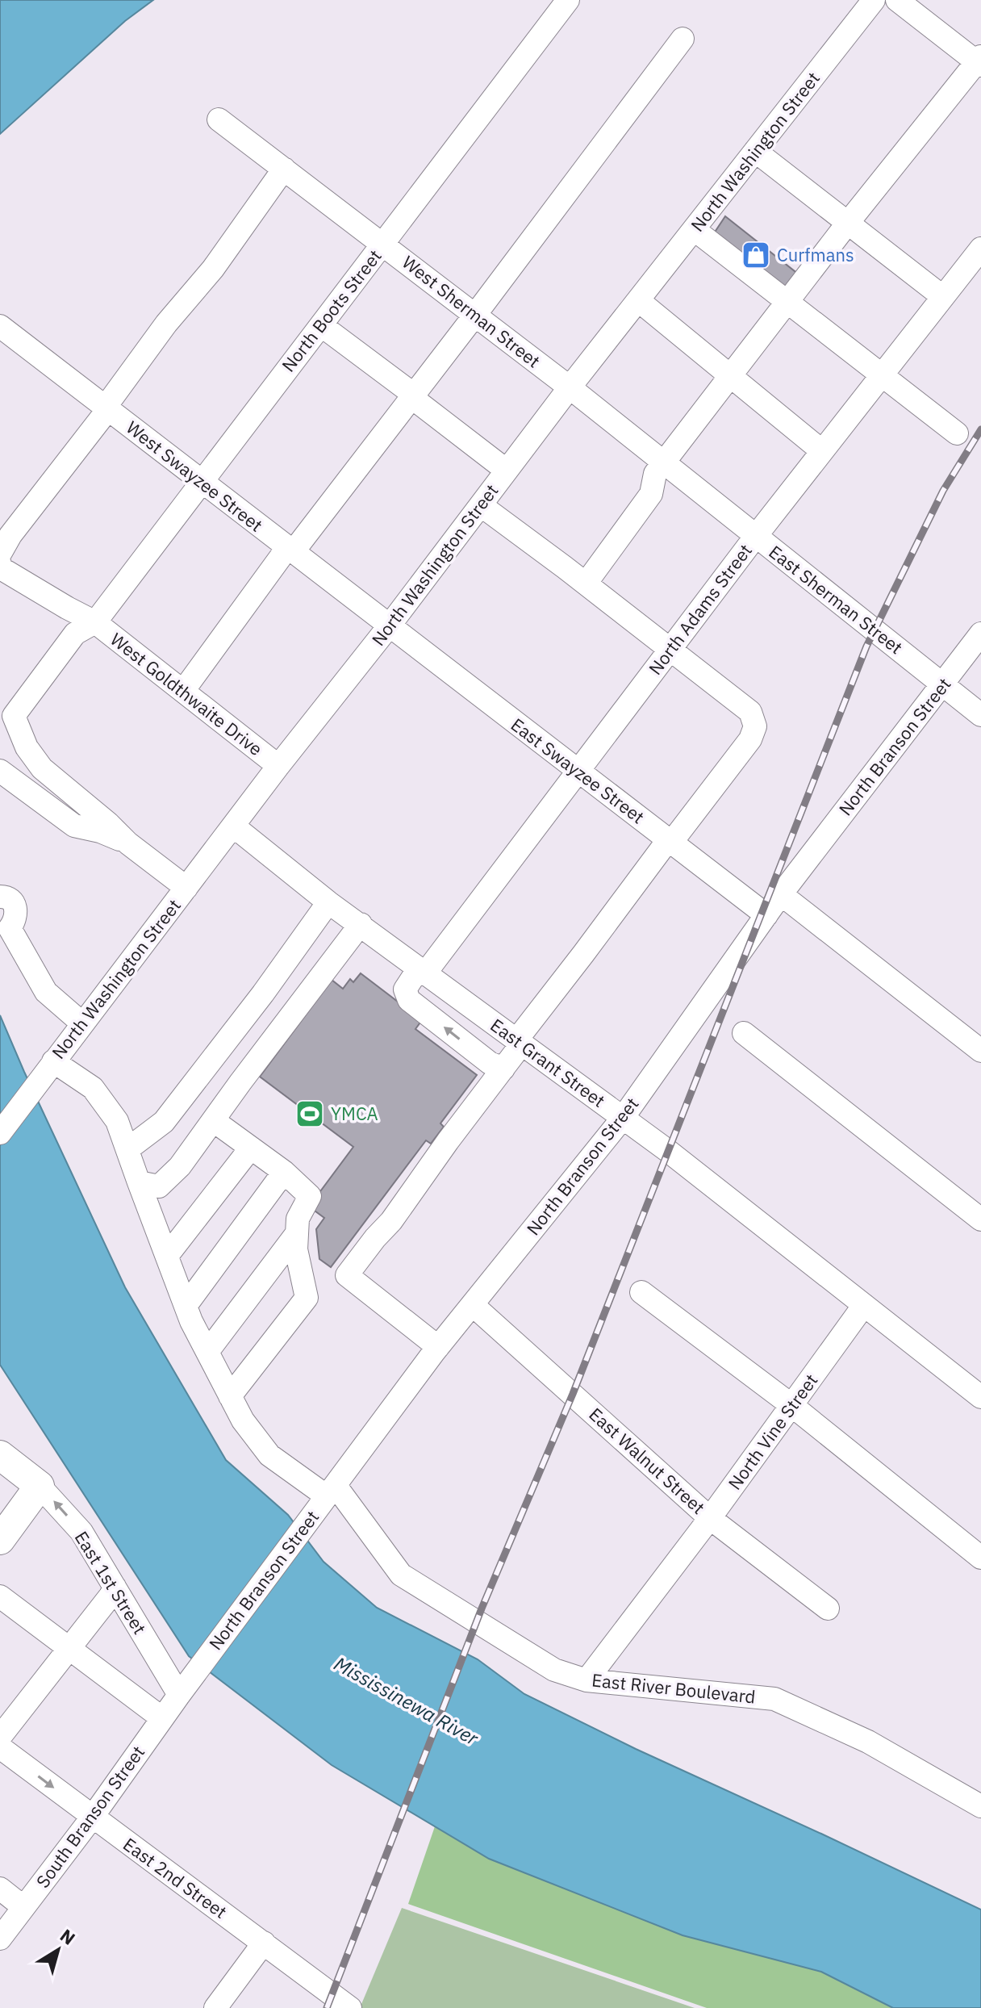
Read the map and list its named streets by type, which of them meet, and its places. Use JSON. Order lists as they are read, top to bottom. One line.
{"streets":{"main road":["East 1st Street"],"street":["North Washington Street","North Boots Street","West Sherman Street","West Swayzee Street","East Sherman Street","North Adams Street","West Goldthwaite Drive","North Branson Street","East Swayzee Street","East Grant Street","North Vine Street","East Walnut Street","East River Boulevard","South Branson Street","East 2nd Street"]},"crossings":[["North Washington Street","West Sherman Street"],["North Washington Street","West Swayzee Street"],["North Washington Street","East Sherman Street"],["North Washington Street","West Goldthwaite Drive"],["North Washington Street","East Swayzee Street"],["North Washington Street","East Grant Street"],["North Washington Street","East River Boulevard"],["North Boots Street","West Sherman Street"],["North Boots Street","West Swayzee Street"],["North Boots Street","West Goldthwaite Drive"],["West Sherman Street","East Sherman Street"],["West Swayzee Street","East Swayzee Street"],["East Sherman Street","North Adams Street"],["East Sherman Street","North Branson Street"],["North Adams Street","East Swayzee Street"],["North Adams Street","East Grant Street"],["North Branson Street","East Swayzee Street"],["North Branson Street","East Grant Street"],["North Branson Street","East Walnut Street"],["North Branson Street","East 1st Street"],["North Branson Street","East River Boulevard"],["North Branson Street","South Branson Street"],["East Grant Street","North Vine Street"],["North Vine Street","East Walnut Street"],["North Vine Street","East River Boulevard"],["East 1st Street","South Branson Street"],["South Branson Street","East 2nd Street"]],"one_way":["East 1st Street"],"water":["Mississinewa River"],"places":{"shop":["Curfmans"],"sports":["YMCA"]},"north":"top right"}
